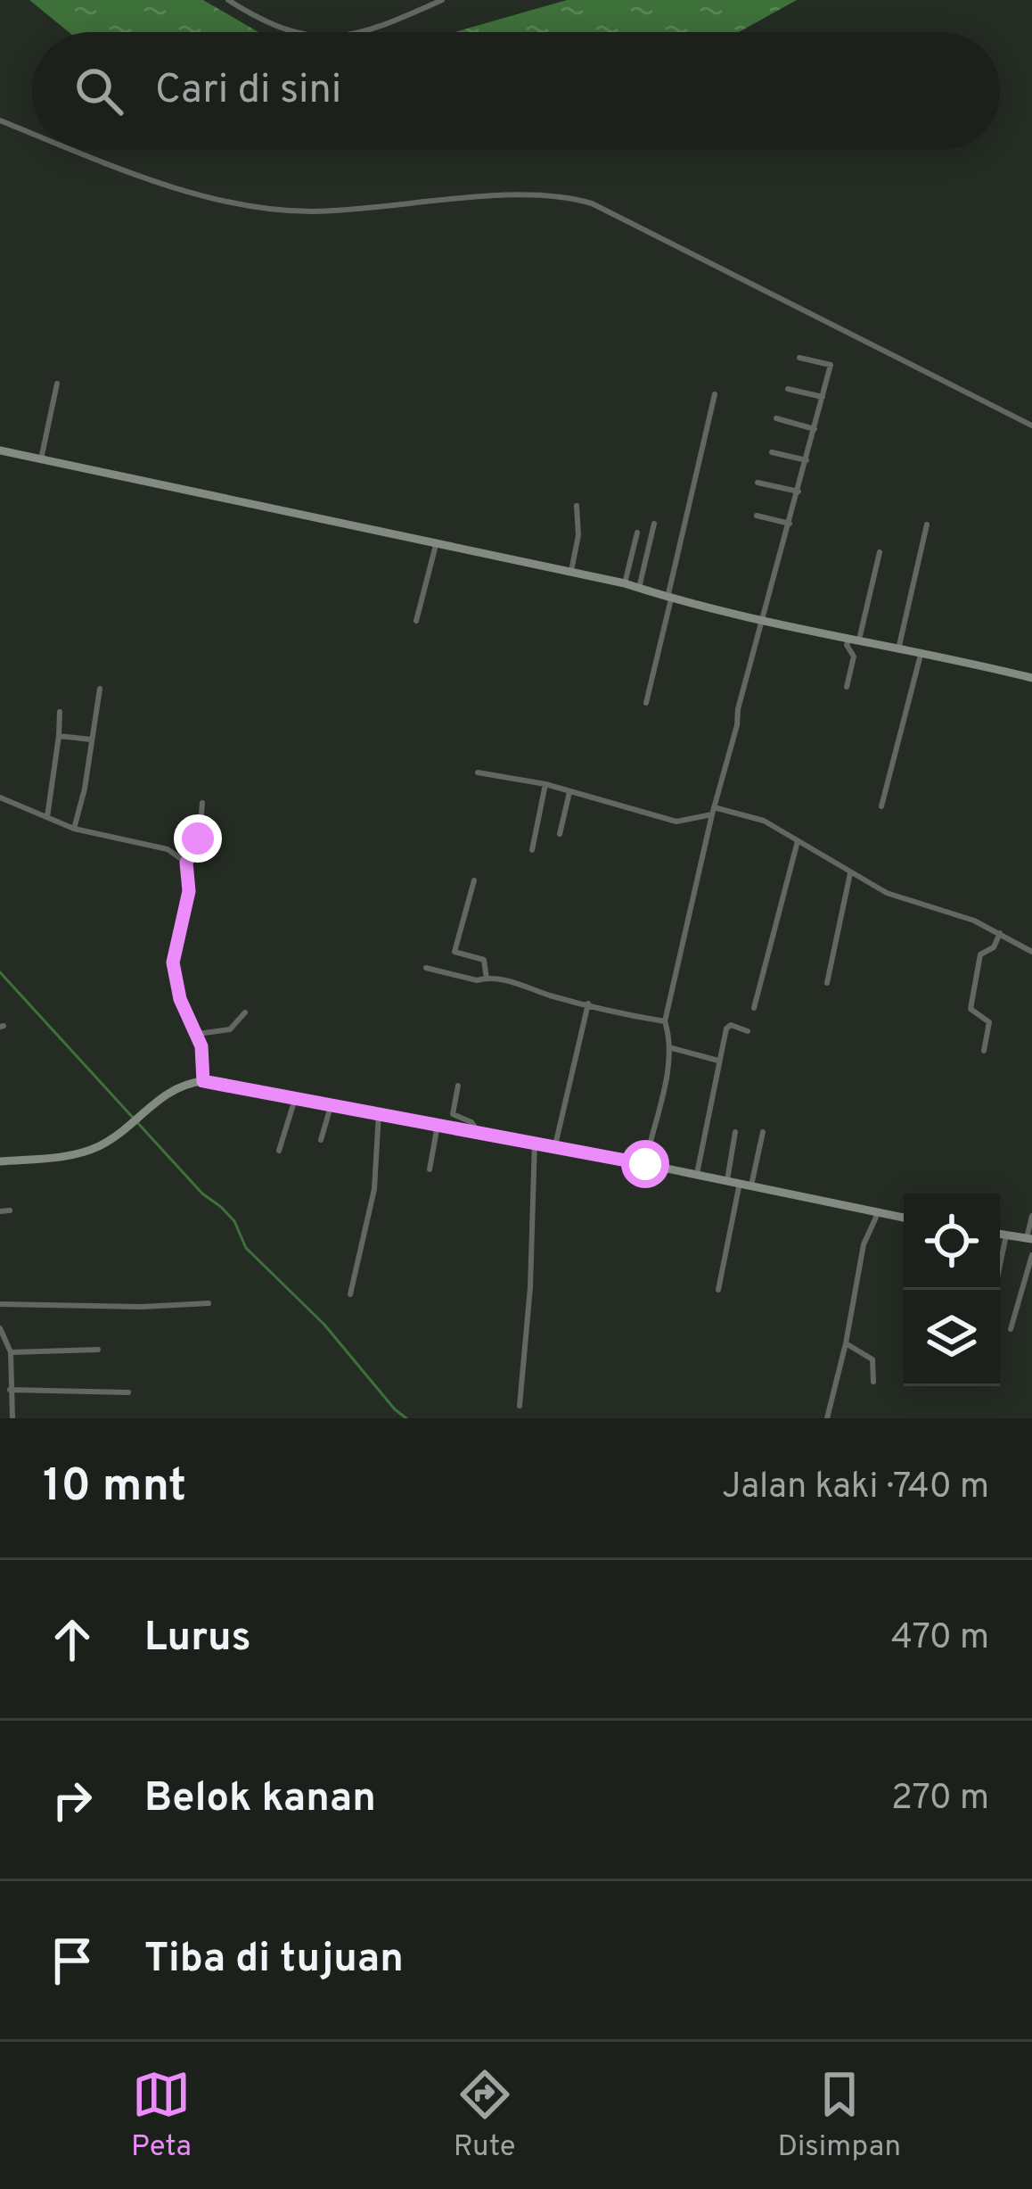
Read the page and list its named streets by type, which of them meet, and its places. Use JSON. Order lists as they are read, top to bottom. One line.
{"page":{"search":"Cari di sini","heading":["10 mnt","Jalan kaki · 740 m"],"list":[["Lurus","470 m"],["Belok kanan","270 m"],"Tiba di tujuan"],"nav":["Peta","Rute","Disimpan"]}}
